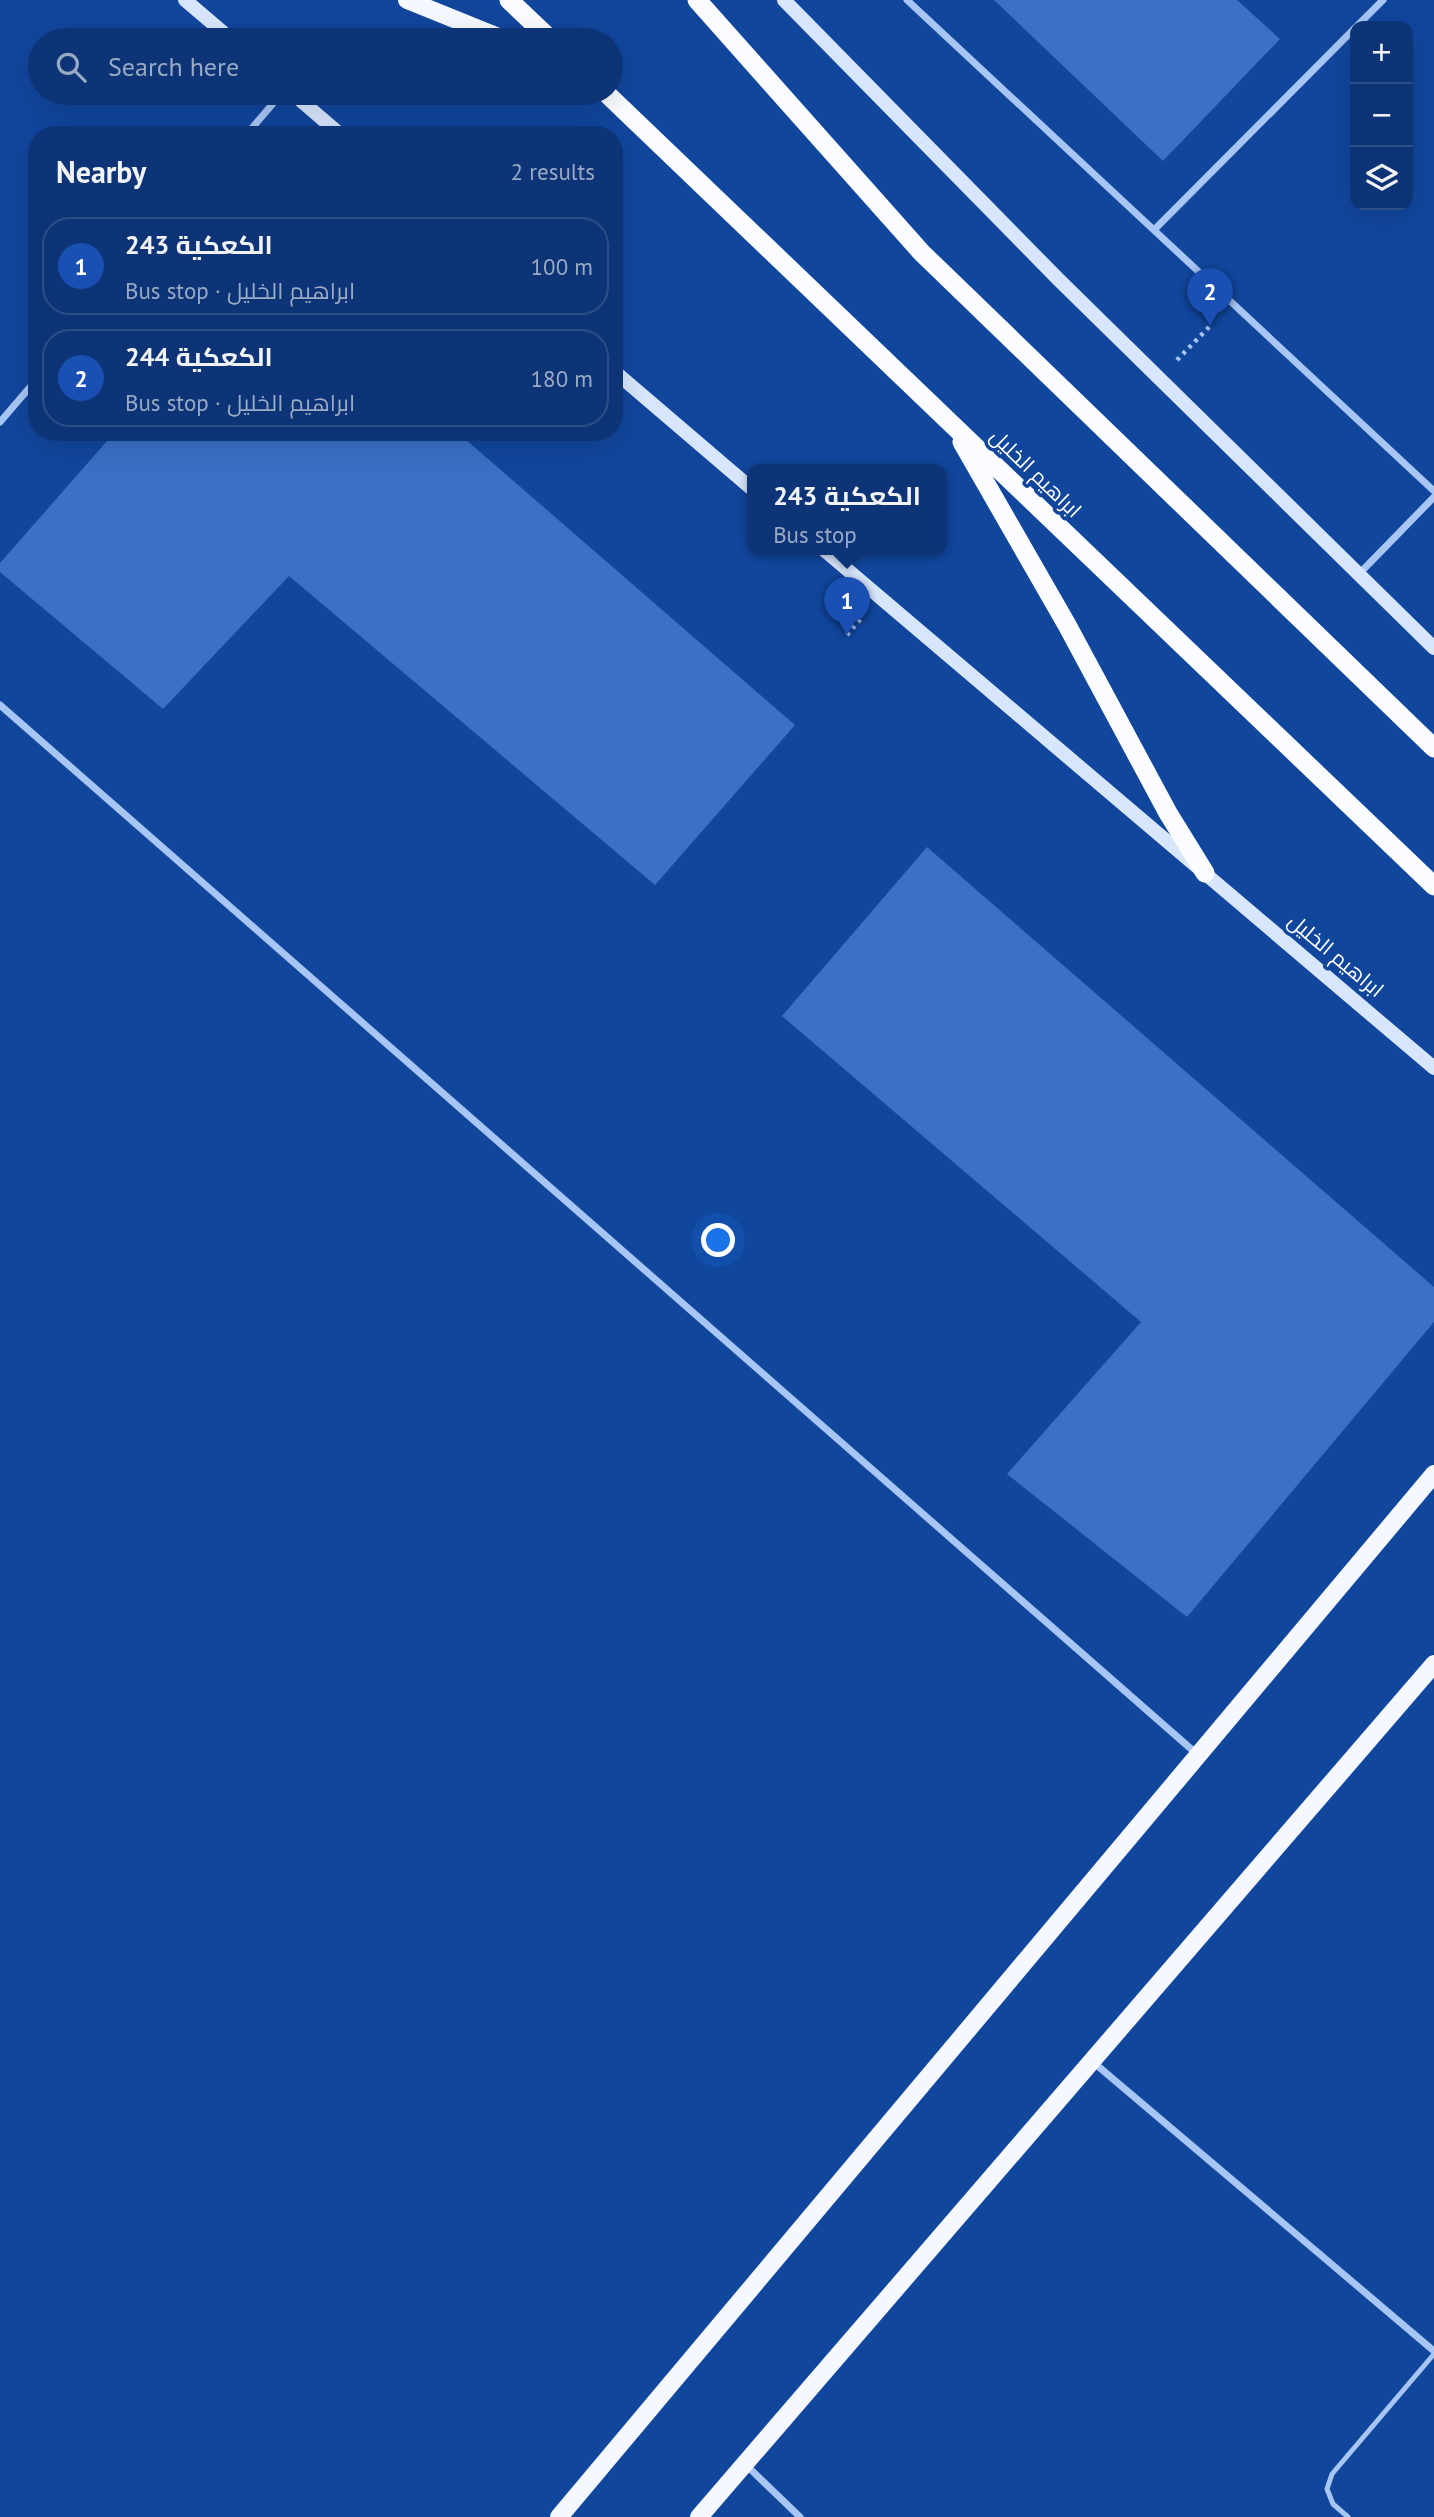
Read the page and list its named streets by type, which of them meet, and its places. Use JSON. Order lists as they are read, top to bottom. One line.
{"streets":{"highway":["ابراهيم الخليل"]},"page":{"map_buttons":["+","−"],"search":"Search here","heading":["Nearby","2 results"],"list":[{"mark":"1","name":"الكعكية 243","note":"Bus stop · ابراهيم الخليل","value":"100 m"},{"mark":"2","name":"الكعكية 244","note":"Bus stop · ابراهيم الخليل","value":"180 m"}],"pins":["2","1"],"popup":["الكعكية 243","Bus stop"]}}
